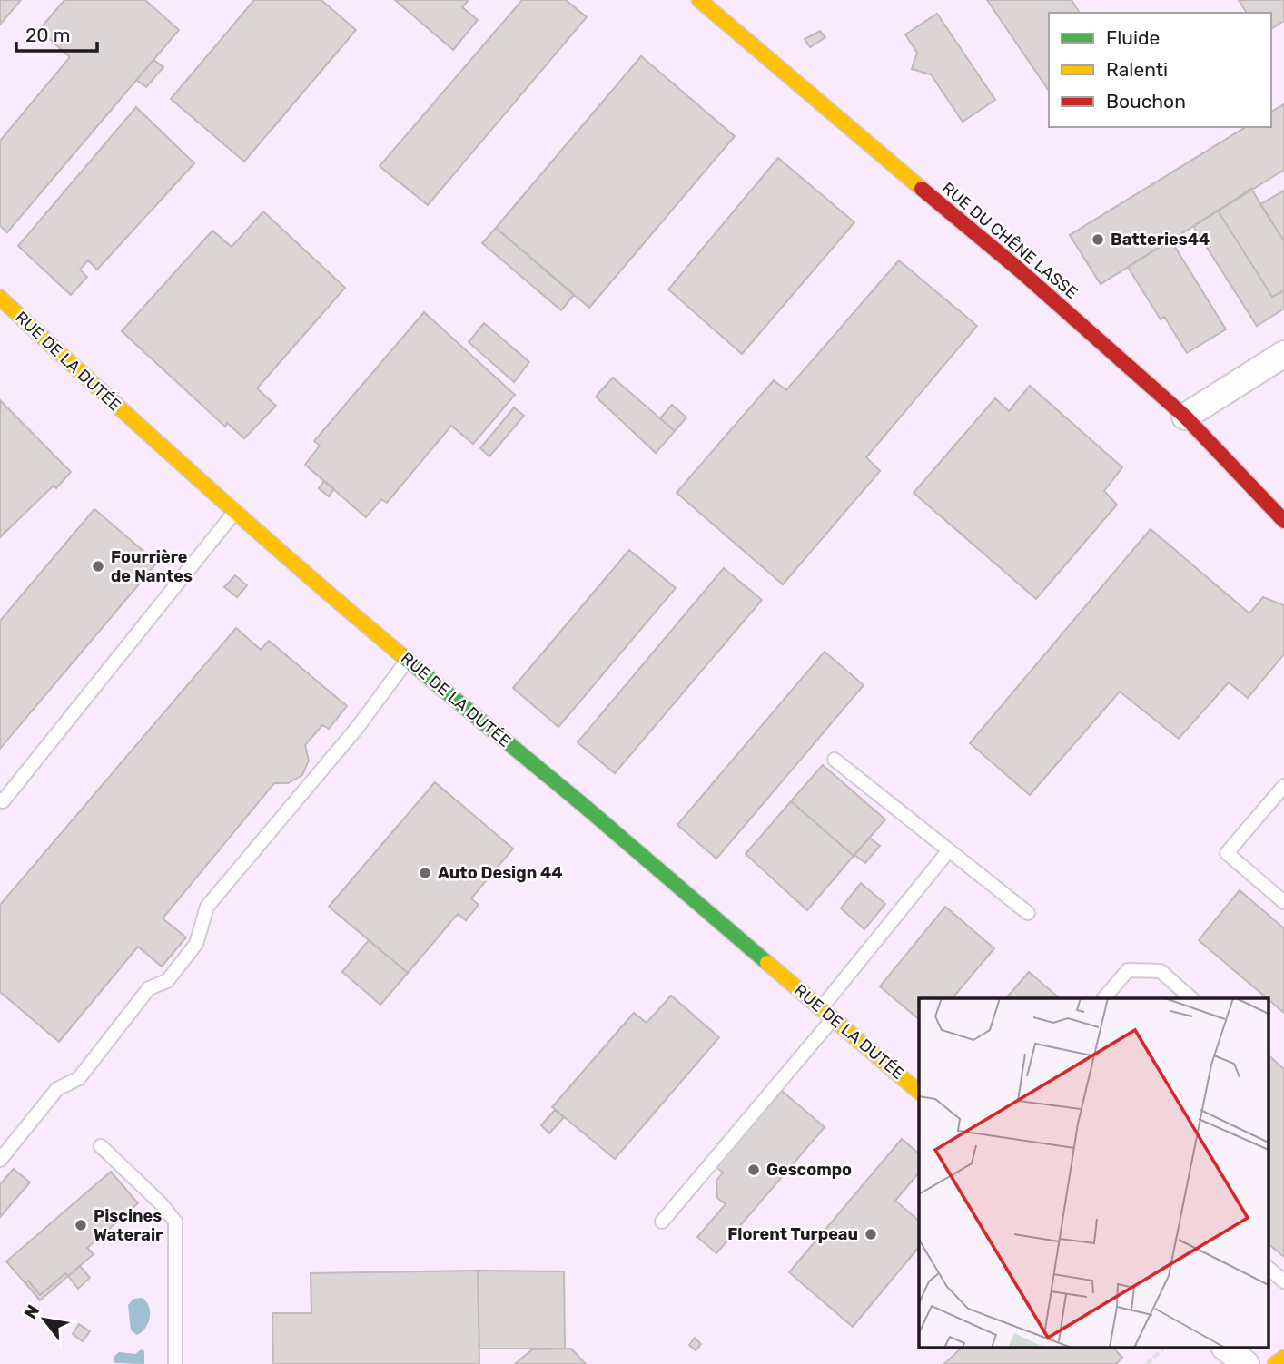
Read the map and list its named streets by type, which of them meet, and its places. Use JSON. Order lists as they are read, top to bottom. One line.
{"streets":{"street":["RUE DU CHÊNE LASSE","RUE DE LA DUTÉE"]},"places":["Batteries44","Fourrière de Nantes","Auto Design 44","Gescompo","Piscines Waterair","Florent Turpeau"],"legend":["Fluide","Ralenti","Bouchon"],"scale_bar":"20 m","north":"top left"}
